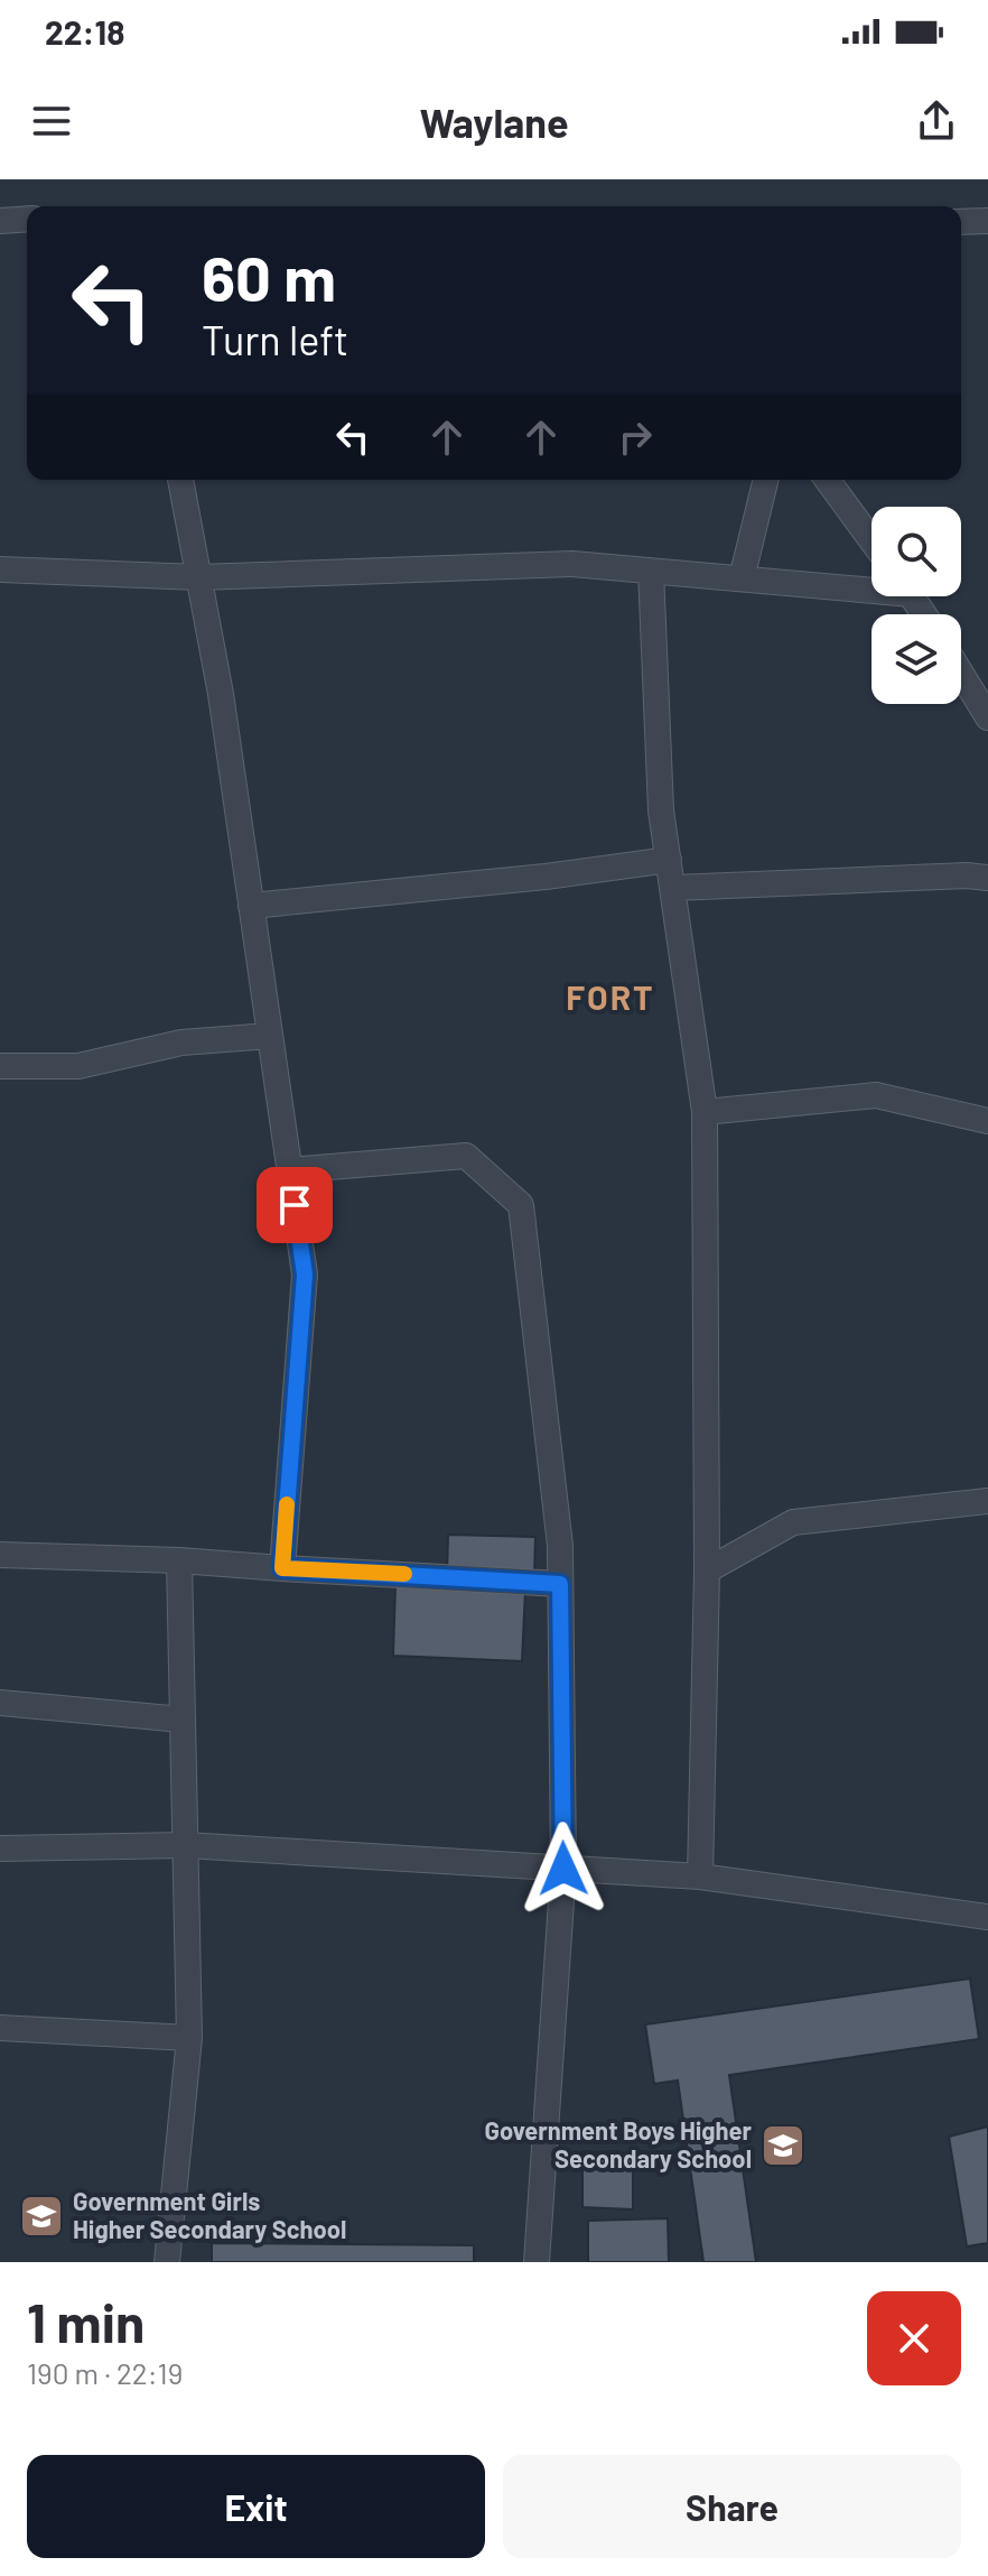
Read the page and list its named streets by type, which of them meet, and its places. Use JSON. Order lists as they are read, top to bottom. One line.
{"districts":["FORT"],"places":{"school or university":["Government Boys Higher Secondary School","Government Girls Higher Secondary School"]},"page":{"status":"22:18","header":"Waylane","turn":["60 m","Turn left"],"heading":["1 min","190 m · 22:19"],"buttons":["Exit","Share"]}}
